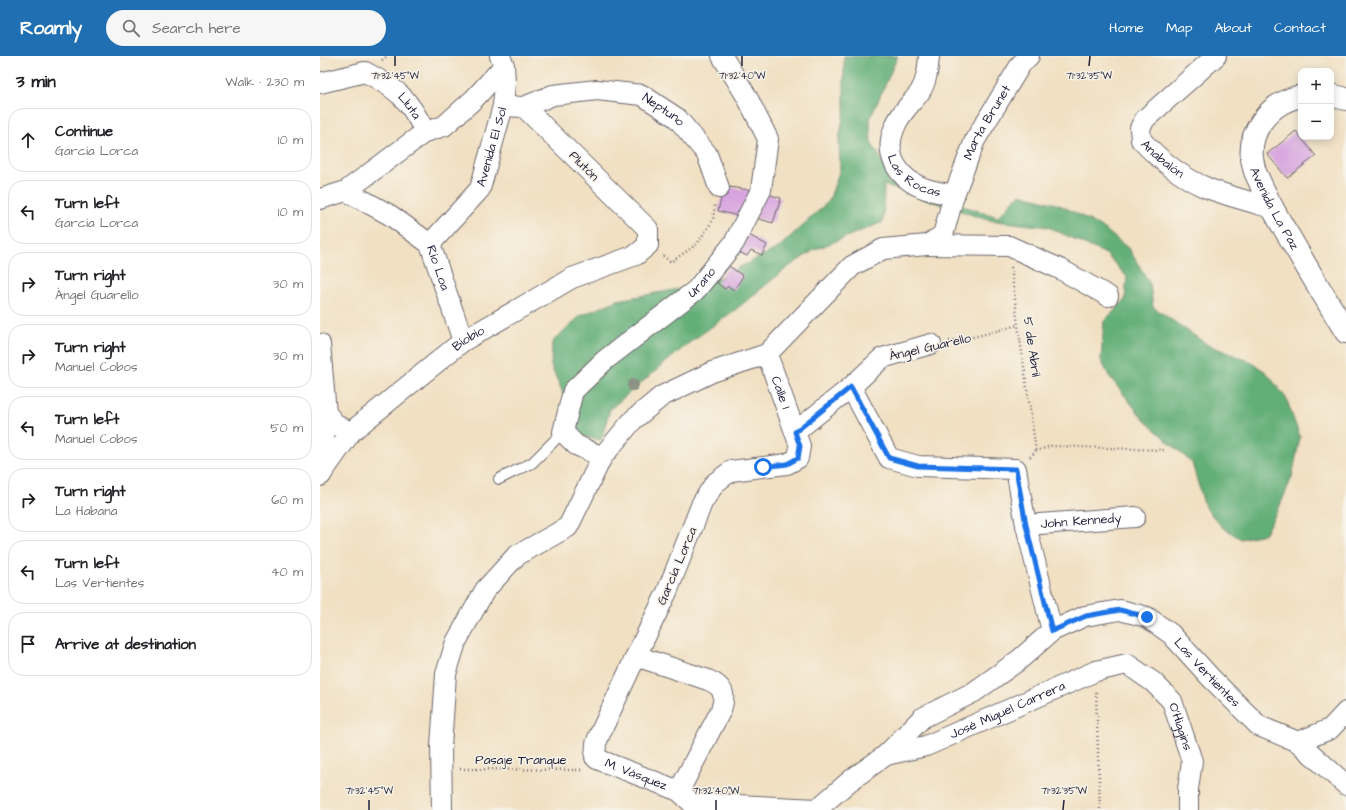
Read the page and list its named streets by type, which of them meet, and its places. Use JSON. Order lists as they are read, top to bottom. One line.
{"streets":{"street":["Lluta","Neptuno","Marta Brunet","Avenida El Sol","Anabalón","Plutón","Las Rocas","Avenida La Paz","Río Loa","Urano","Bíobío","Ángel Guarello","Calle 1","John Kennedy","García Lorca","Las Vertientes","José Miguel Carrera","O'Higgins","M. Vásquez"],"path":["5 de Abril","Pasaje Tranque"]},"crossings":[["Neptuno","Plutón"],["Marta Brunet","Las Rocas"],["Avenida El Sol","Río Loa"],["Anabalón","Avenida La Paz"],["Plutón","Bíobío"],["Río Loa","Bíobío"],["Ángel Guarello","5 de Abril"],["Ángel Guarello","Calle 1"],["Ángel Guarello","García Lorca"],["Calle 1","García Lorca"],["García Lorca","Pasaje Tranque"],["García Lorca","M. Vásquez"],["Las Vertientes","José Miguel Carrera"],["José Miguel Carrera","O'Higgins"],["José Miguel Carrera","M. Vásquez"],["Pasaje Tranque","M. Vásquez"]],"page":{"header":"Roamly","search":"Search here","nav":["Home","Map","About","Contact"],"heading":["3 min","Walk · 230 m"],"map_buttons":["+","−"],"list":[["Continue","García Lorca","10 m"],["Turn left","García Lorca","10 m"],["Turn right","Ángel Guarello","30 m"],["Turn right","Manuel Cobos","30 m"],["Turn left","Manuel Cobos","50 m"],["Turn right","La Habana","60 m"],["Turn left","Las Vertientes","40 m"],"Arrive at destination"]},"coordinates":["71°32'45\"W","71°32'40\"W","71°32'35\"W"]}
